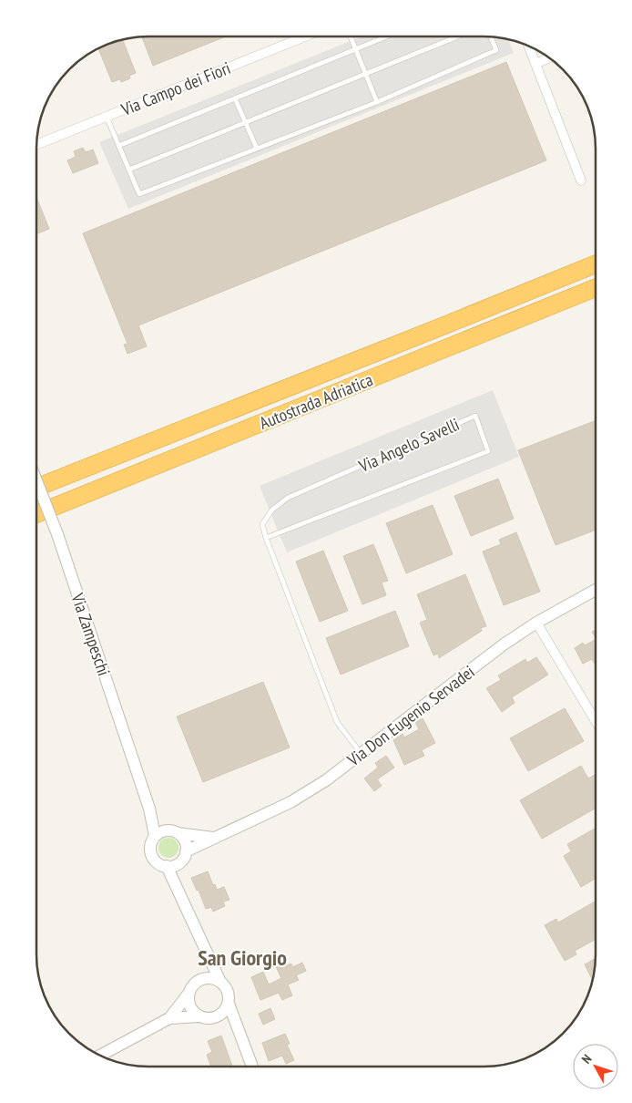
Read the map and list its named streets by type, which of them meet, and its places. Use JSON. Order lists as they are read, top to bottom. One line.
{"streets":{"highway":["Autostrada Adriatica"],"street":["Via Campo dei Fiori","Via Zampeschi","Via Don Eugenio Servadei"],"lane":["Via Angelo Savelli"]},"crossings":[["Via Angelo Savelli","Via Don Eugenio Servadei"],["Via Zampeschi","Via Don Eugenio Servadei"]],"districts":["San Giorgio"],"north":"top left"}
